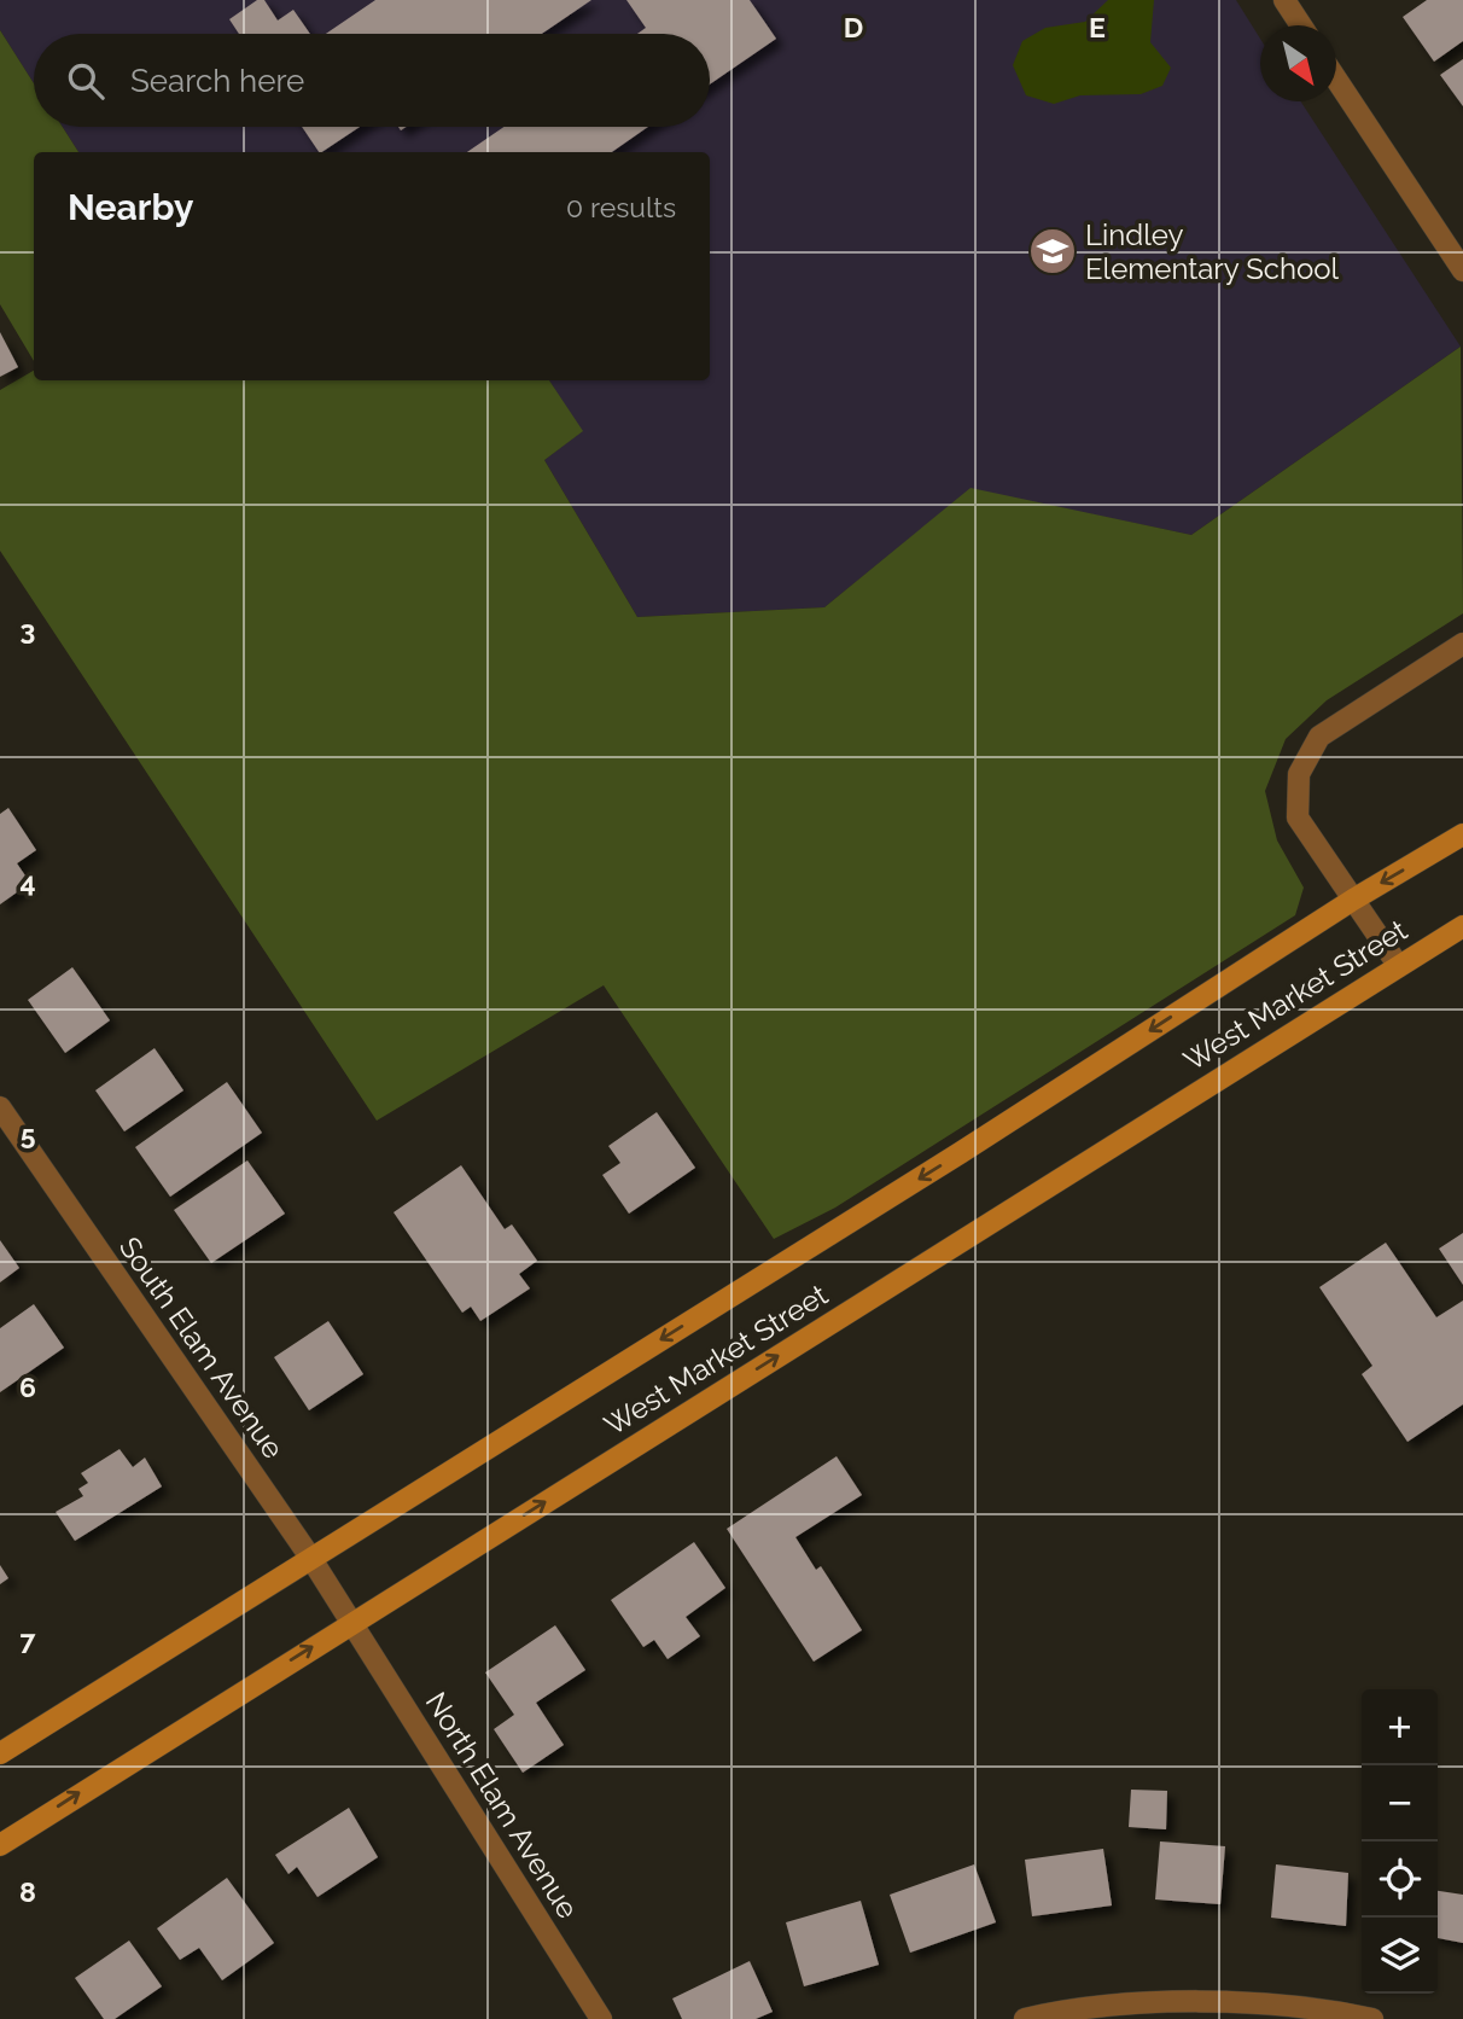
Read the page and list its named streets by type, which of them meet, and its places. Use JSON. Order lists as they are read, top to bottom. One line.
{"streets":{"main road":["West Market Street"],"street":["South Elam Avenue","North Elam Avenue"]},"crossings":[["West Market Street","South Elam Avenue"],["West Market Street","North Elam Avenue"],["South Elam Avenue","North Elam Avenue"]],"places":{"school or university":["Lindley Elementary School"]},"north":"bottom right","page":{"search":"Search here","heading":["Nearby","0 results"],"map_buttons":["+","−"]},"grid":{"columns":["D","E"],"rows":["3","4","5","6","7","8"]}}
